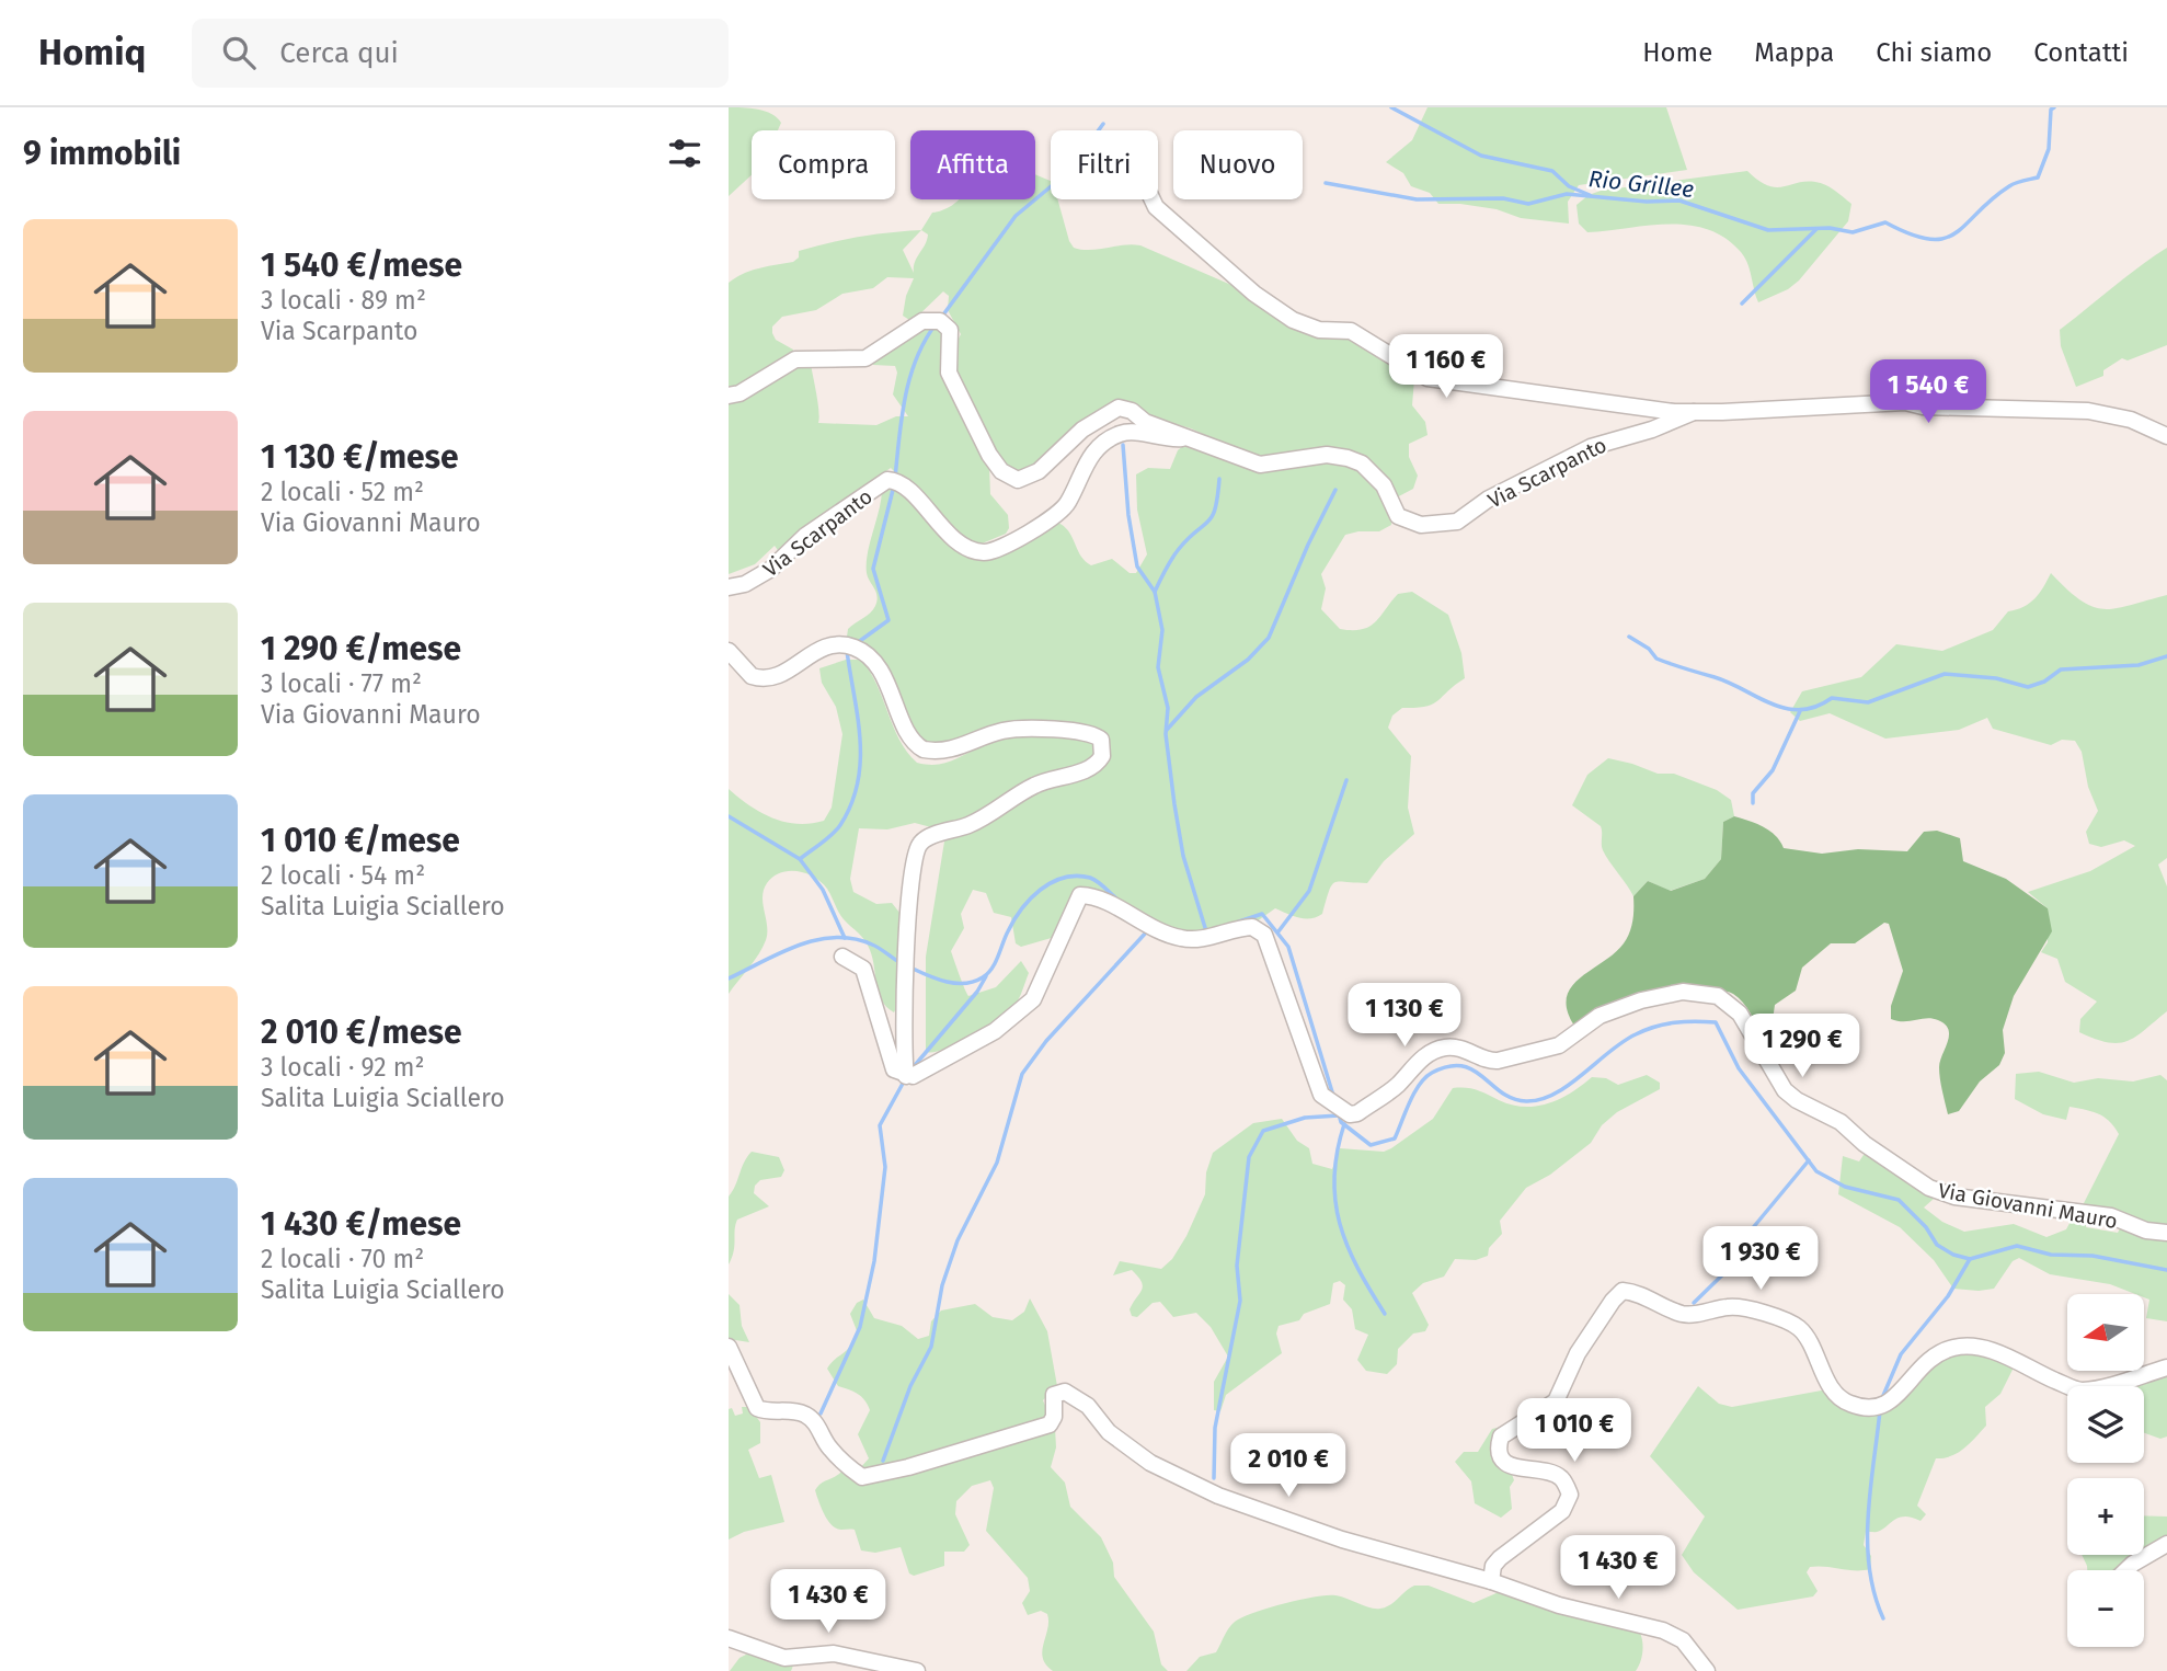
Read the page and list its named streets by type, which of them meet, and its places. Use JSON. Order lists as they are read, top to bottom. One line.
{"streets":{"street":["Via Scarpanto","Via Giovanni Mauro"]},"water":["Rio Grillee"],"north":"left","page":{"header":"Homiq","search":"Cerca qui","nav":["Home","Mappa","Chi siamo","Contatti"],"heading":"9 immobili","chip":["Compra","Affitta","Filtri","Nuovo"],"list":[{"name":"1 540 €/mese","note":"3 locali · 89 m² · Via Scarpanto"},{"name":"1 130 €/mese","note":"2 locali · 52 m² · Via Giovanni Mauro"},{"name":"1 290 €/mese","note":"3 locali · 77 m² · Via Giovanni Mauro"},{"name":"1 010 €/mese","note":"2 locali · 54 m² · Salita Luigia Sciallero"},{"name":"2 010 €/mese","note":"3 locali · 92 m² · Salita Luigia Sciallero"},{"name":"1 430 €/mese","note":"2 locali · 70 m² · Salita Luigia Sciallero"}],"price":["1 160 €","1 540 €","1 130 €","1 290 €","1 930 €","1 010 €","2 010 €","1 430 €","1 430 €"],"map_buttons":["+","−"]}}
